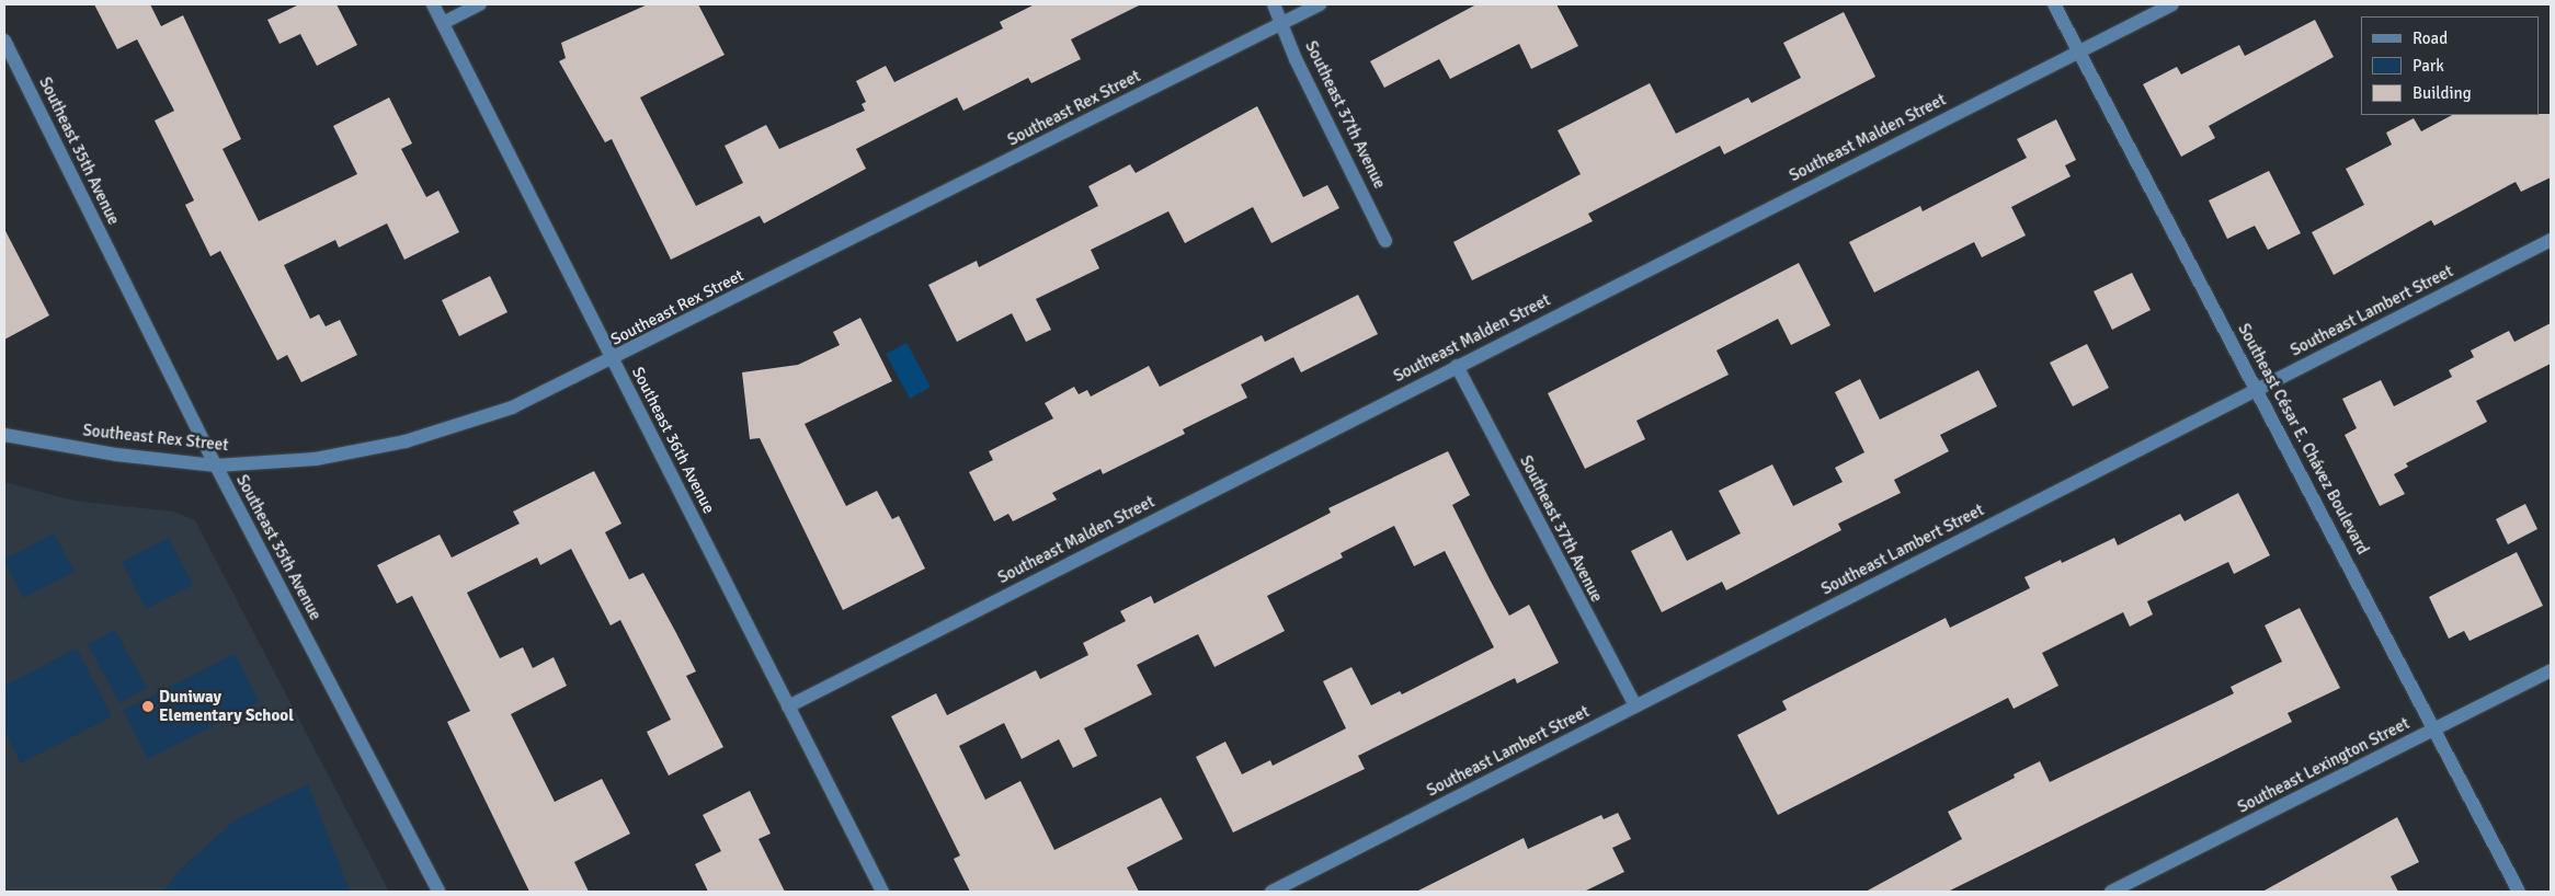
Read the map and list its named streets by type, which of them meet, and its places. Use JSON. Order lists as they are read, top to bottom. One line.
{"streets":{"street":["Southeast Rex Street","Southeast 37th Avenue","Southeast Malden Street","Southeast 35th Avenue","Southeast Lambert Street","Southeast César E. Chávez Boulevard","Southeast 36th Avenue","Southeast Lexington Street"]},"crossings":[["Southeast Rex Street","Southeast 37th Avenue"],["Southeast Rex Street","Southeast 35th Avenue"],["Southeast Rex Street","Southeast 36th Avenue"],["Southeast 37th Avenue","Southeast Malden Street"],["Southeast 37th Avenue","Southeast Lambert Street"],["Southeast Malden Street","Southeast César E. Chávez Boulevard"],["Southeast Malden Street","Southeast 36th Avenue"],["Southeast Lambert Street","Southeast César E. Chávez Boulevard"],["Southeast César E. Chávez Boulevard","Southeast Lexington Street"]],"places":["Duniway Elementary School"],"legend":["Road","Park","Building"]}
